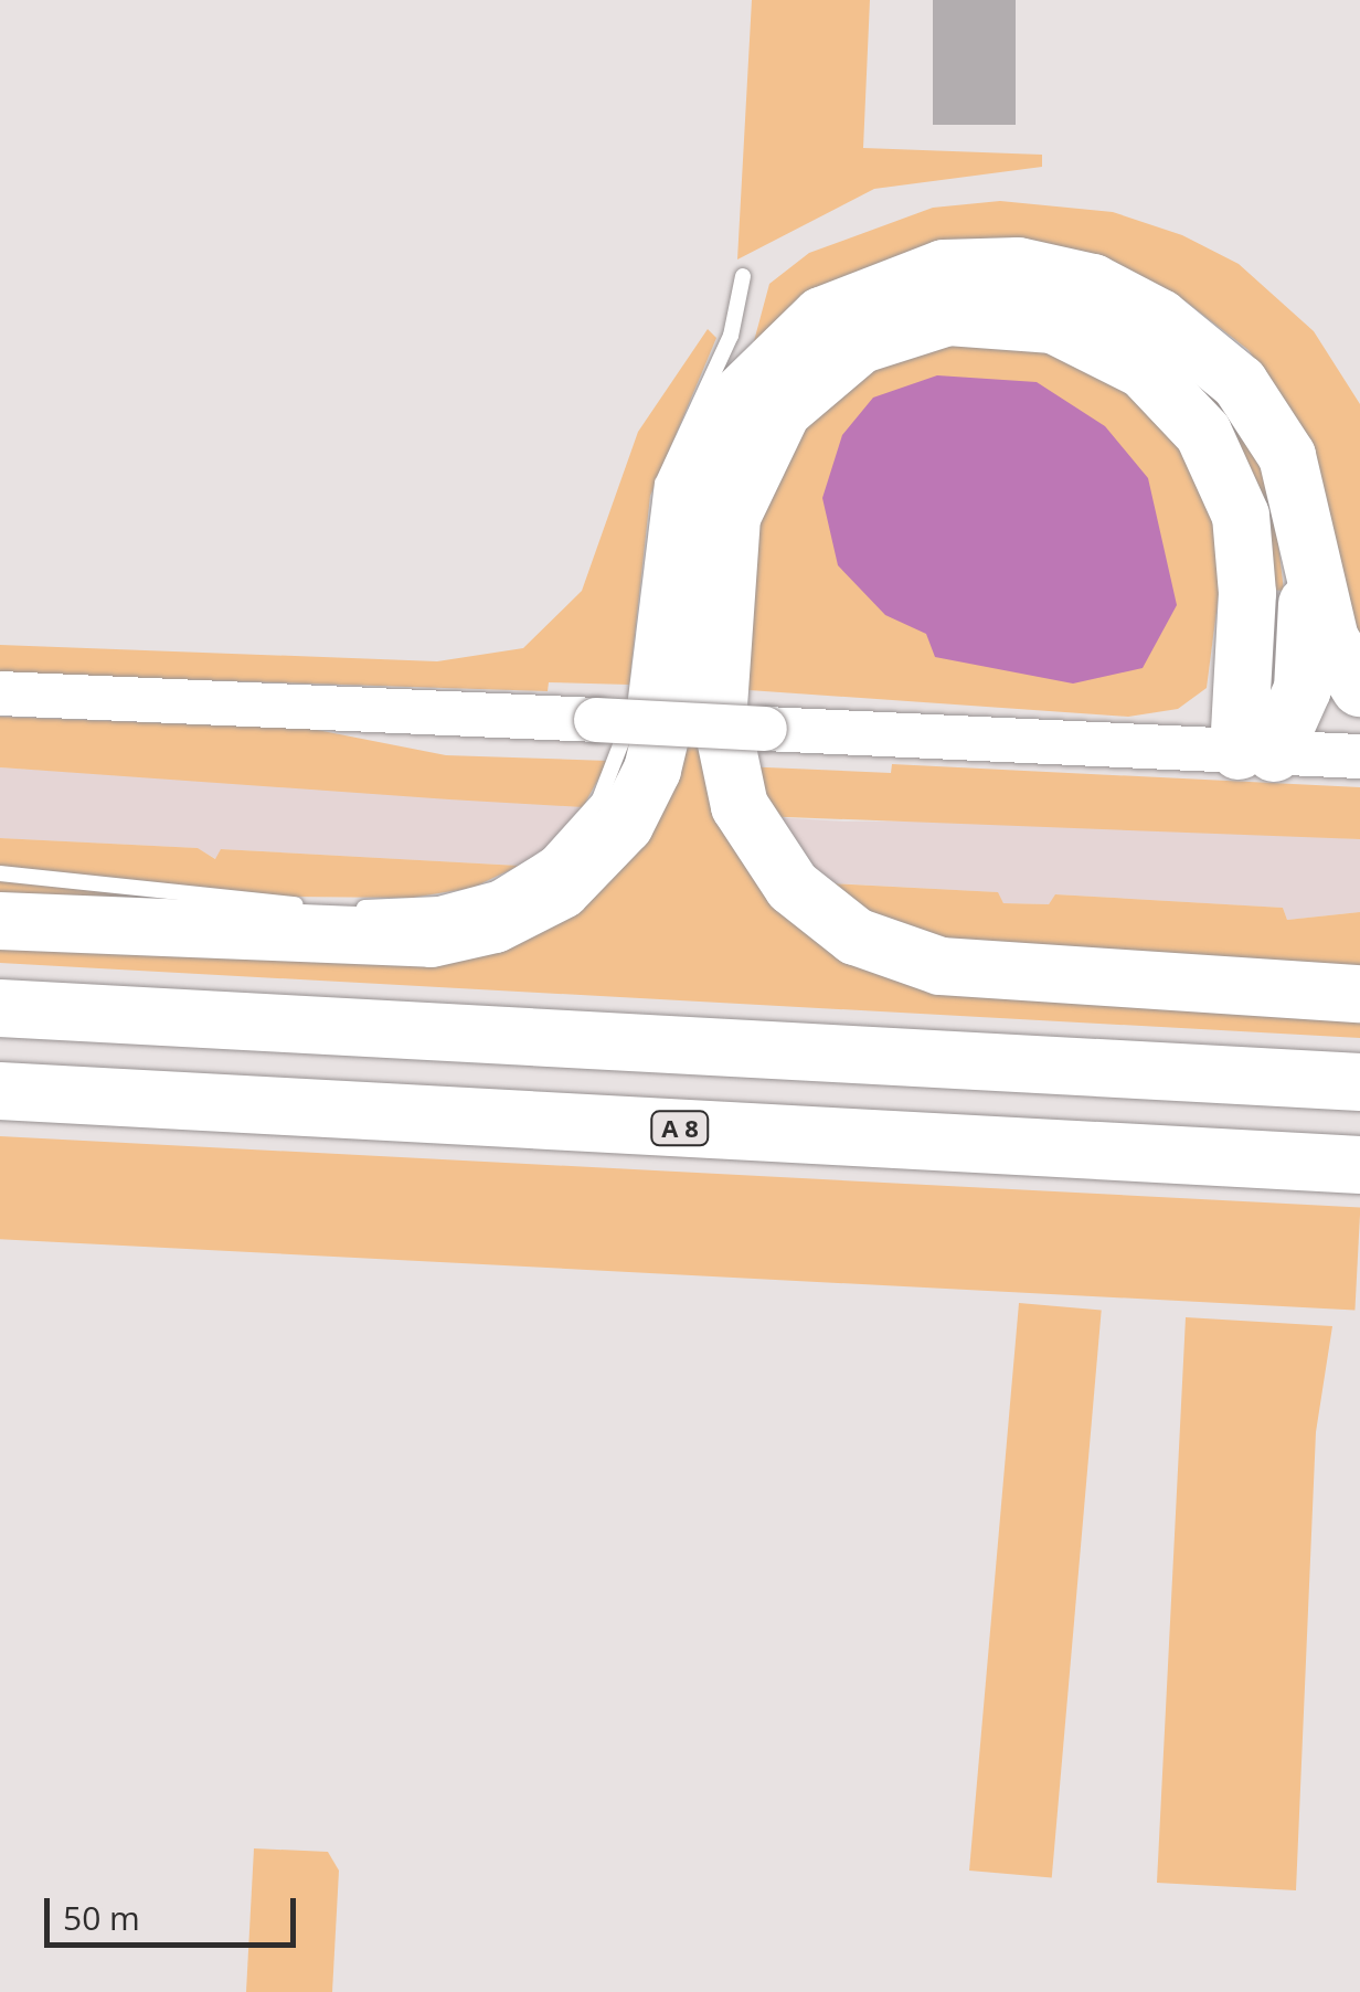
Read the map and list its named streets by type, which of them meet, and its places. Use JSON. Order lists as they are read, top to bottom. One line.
{"streets":{"highway":["A 8"]},"scale_bar":"50 m"}
